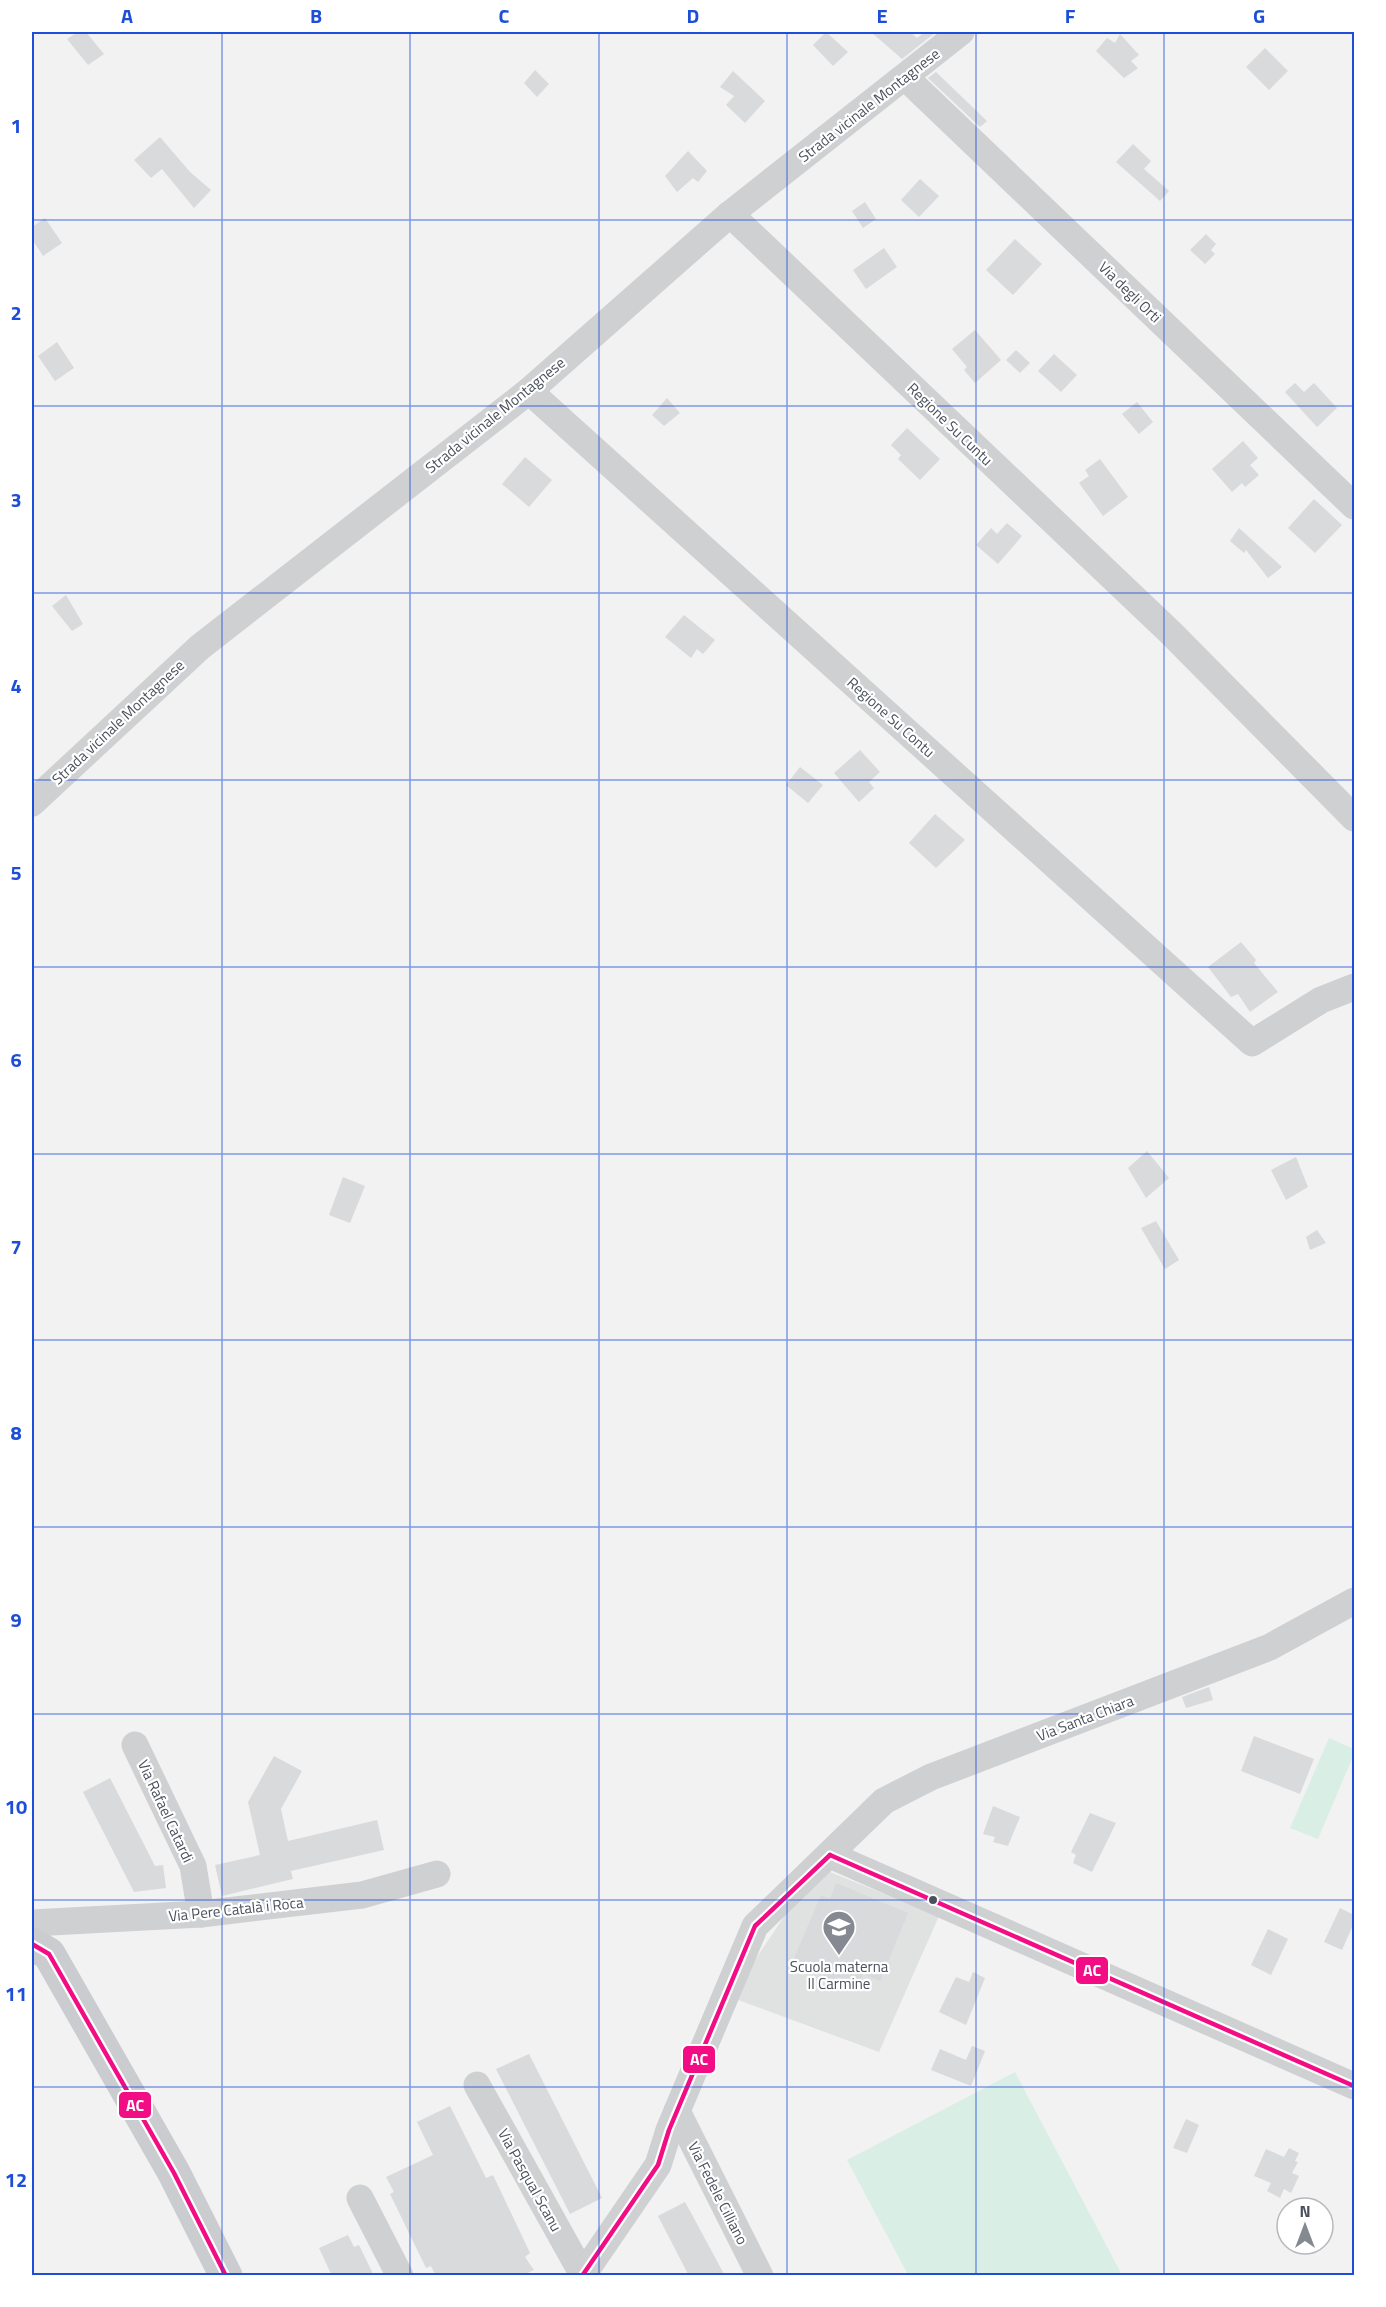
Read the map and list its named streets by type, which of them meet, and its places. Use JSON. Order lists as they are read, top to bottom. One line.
{"streets":{"street":["Strada vicinale Montagnese","Via degli Orti","Regione Su Cuntu","Regione Su Contu","Via Santa Chiara","Via Rafael Catardi","Via Pere Català i Roca","Via Pasqual Scanu","Via Fedele Cilliano"]},"crossings":[["Strada vicinale Montagnese","Via degli Orti"],["Strada vicinale Montagnese","Regione Su Cuntu"],["Strada vicinale Montagnese","Regione Su Contu"],["Via Santa Chiara","Via Pasqual Scanu"],["Via Santa Chiara","Via Fedele Cilliano"],["Via Rafael Catardi","Via Pere Català i Roca"]],"places":{"school or university":["Scuola materna Il Carmine"]},"lines":["transit line AC"],"north":"top","grid":{"columns":["A","B","C","D","E","F","G"],"rows":["1","2","3","4","5","6","7","8","9","10","11","12"]}}
